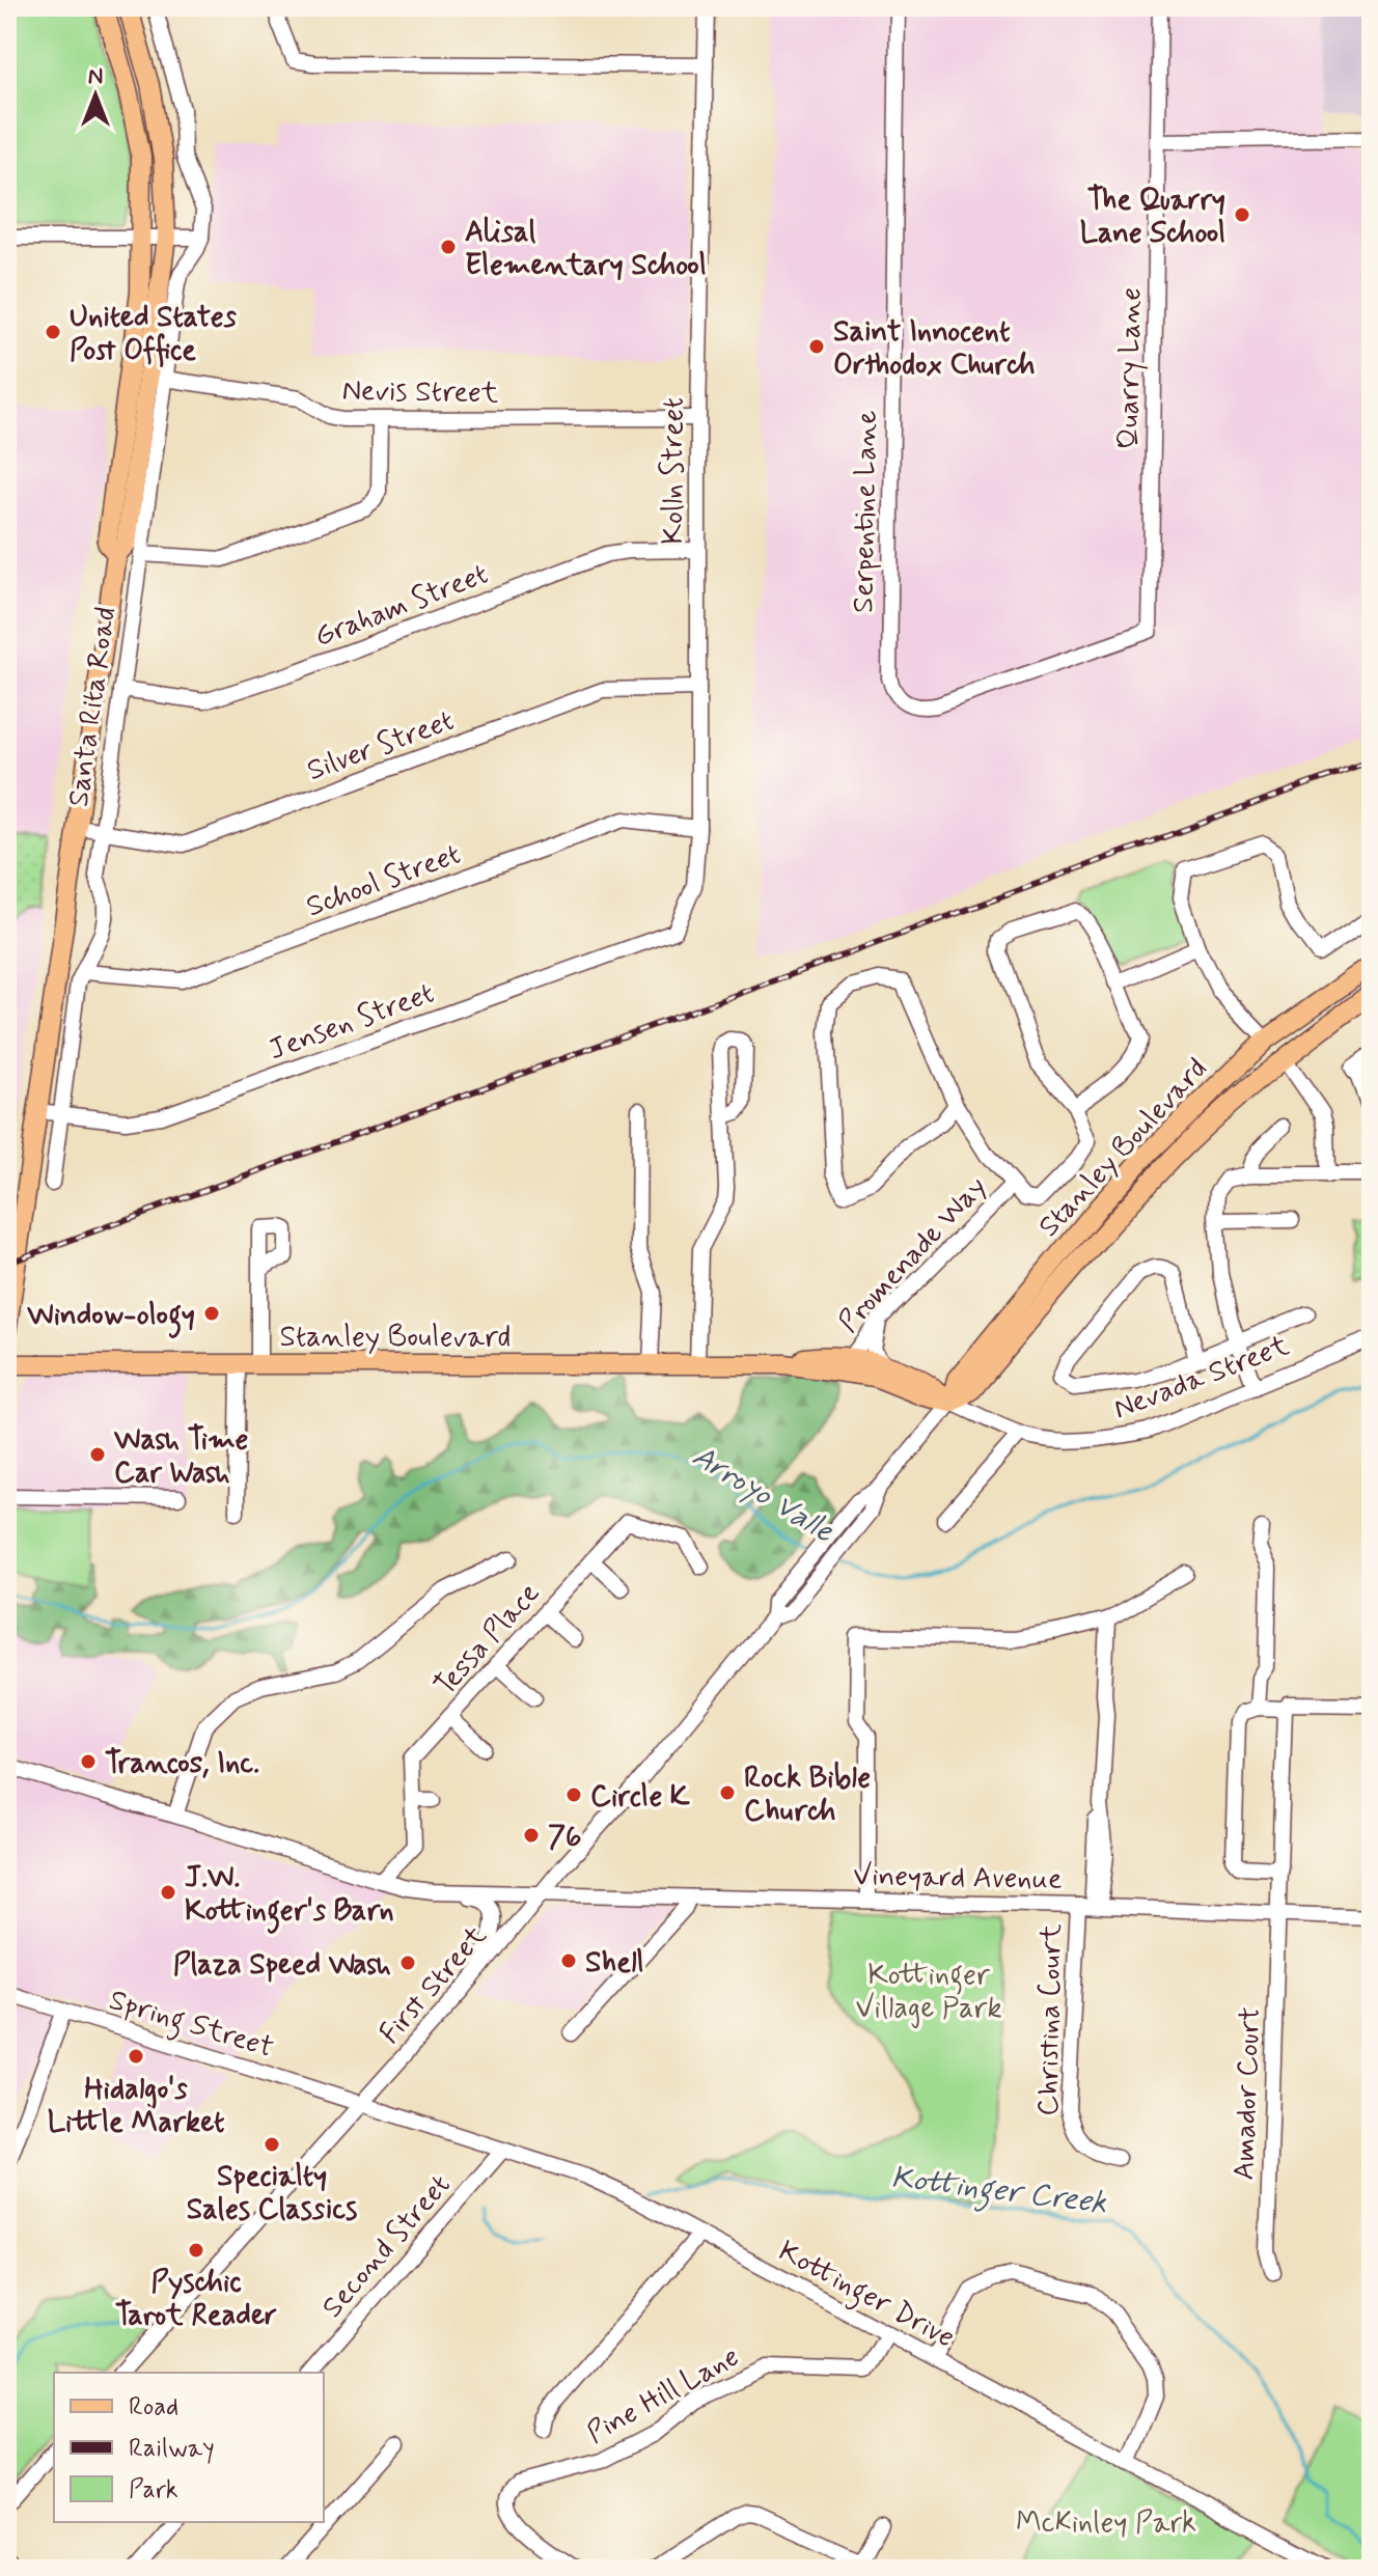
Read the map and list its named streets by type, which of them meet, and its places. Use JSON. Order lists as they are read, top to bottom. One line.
{"streets":{"main road":["Santa Rita Road","Stanley Boulevard"],"street":["Quarry Lane","Nevis Street","Kolln Street","Serpentine Lane","Graham Street","Silver Street","School Street","Jensen Street","Promenade Way","Nevada Street","Tessa Place","Vineyard Avenue","First Street","Christina Court","Spring Street","Amador Court","Second Street","Kottinger Drive","Pine Hill Lane"]},"crossings":[["Quarry Lane","Serpentine Lane"],["Nevis Street","Kolln Street"],["Nevis Street","Santa Rita Road"],["Kolln Street","Graham Street"],["Kolln Street","Silver Street"],["Kolln Street","School Street"],["Kolln Street","Jensen Street"],["Graham Street","Santa Rita Road"],["Santa Rita Road","Silver Street"],["Santa Rita Road","School Street"],["Santa Rita Road","Jensen Street"],["Stanley Boulevard","Promenade Way"],["Stanley Boulevard","Nevada Street"],["Vineyard Avenue","First Street"],["Vineyard Avenue","Christina Court"],["Vineyard Avenue","Amador Court"],["First Street","Spring Street"],["First Street","Kottinger Drive"],["Spring Street","Kottinger Drive"],["Second Street","Kottinger Drive"],["Kottinger Drive","Pine Hill Lane"]],"water":["Arroyo Valle","Kottinger Creek"],"parks":["Kottinger Village Park","McKinley Park"],"places":["The Quarry Lane School","Alisal Elementary School","United States Post Office","Saint Innocent Orthodox Church","Window-ology","Wash Time Car Wash","Trancos, Inc.","Rock Bible Church","Circle K","76","J.W. Kottinger's Barn","Shell","Plaza Speed Wash","Hidalgo's Little Market","Specialty Sales Classics","Pyschic Tarot Reader"],"legend":["Road","Railway","Park"],"north":"top"}
